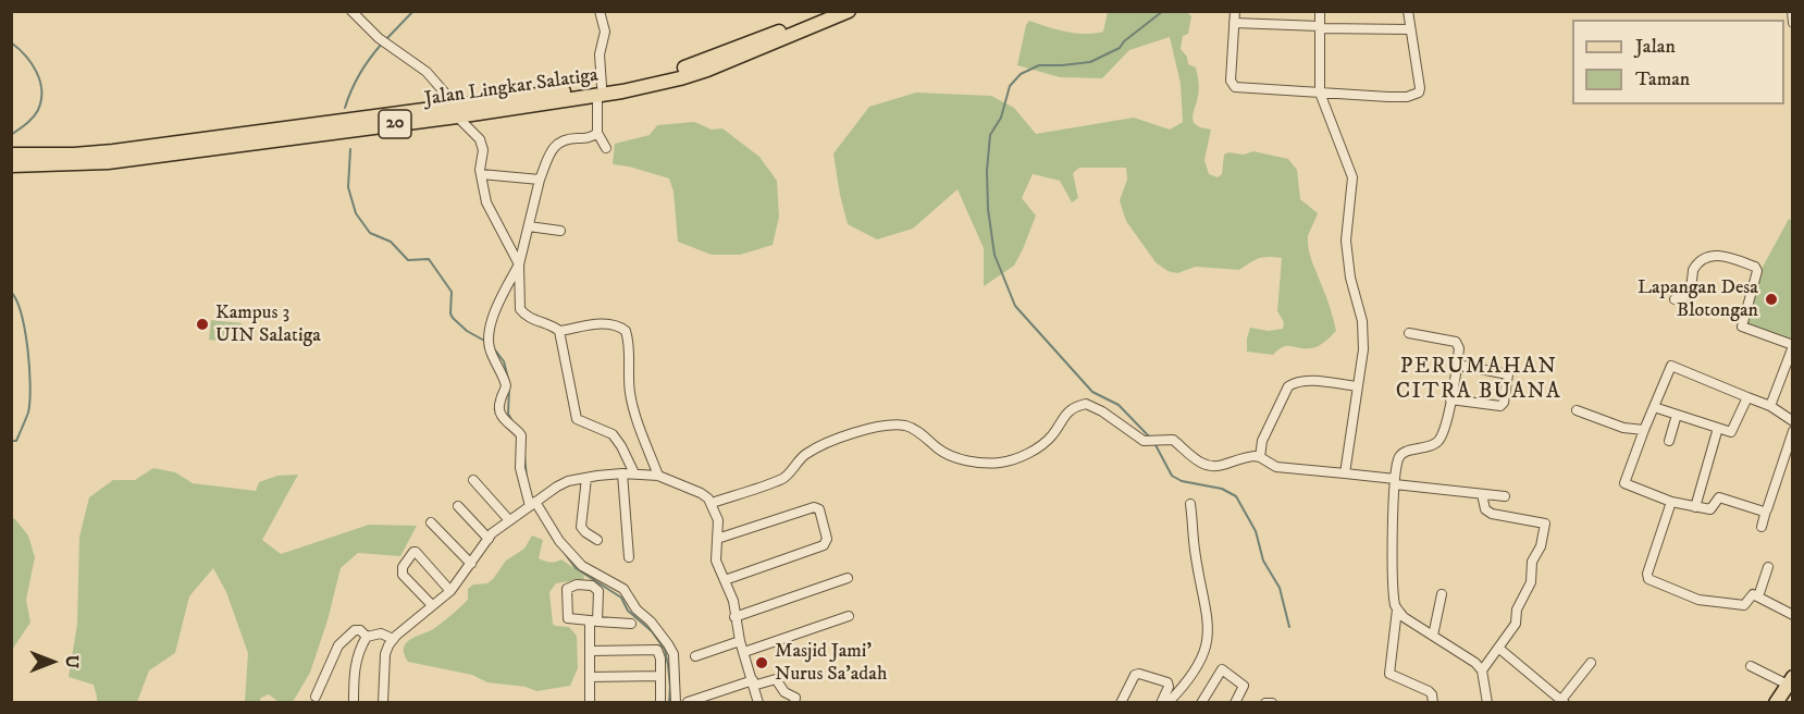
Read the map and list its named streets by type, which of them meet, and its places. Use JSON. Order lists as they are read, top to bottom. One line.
{"streets":{"main road":["Jalan Lingkar Salatiga","20"]},"districts":["PERUMAHAN CITRA BUANA"],"places":["Lapangan Desa Blotongan","Kampus 3 UIN Salatiga","Masjid Jami' Nurus Sa'adah"],"legend":["Jalan","Taman"],"north":"right"}
